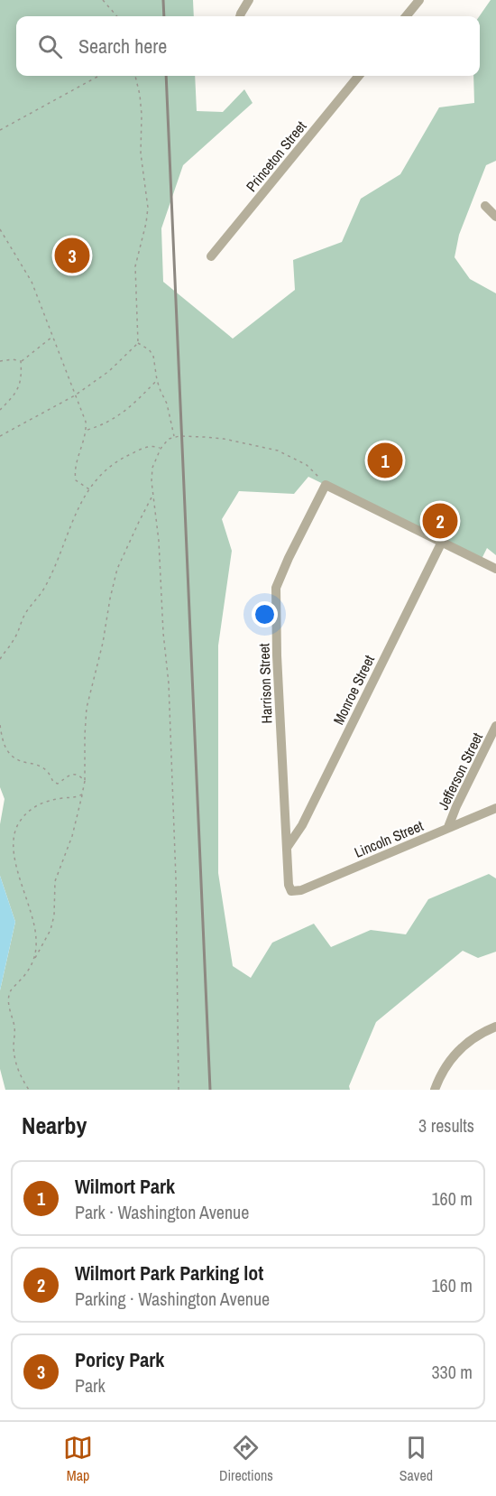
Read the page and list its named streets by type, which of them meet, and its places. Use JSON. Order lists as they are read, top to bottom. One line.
{"streets":{"street":["Princeton Street","Harrison Street","Monroe Street","Jefferson Street","Lincoln Street"]},"crossings":[["Harrison Street","Monroe Street"],["Harrison Street","Lincoln Street"],["Jefferson Street","Lincoln Street"]],"page":{"search":"Search here","pins":["3","1","2"],"heading":["Nearby","3 results"],"list":[{"mark":"1","name":"Wilmort Park","note":"Park · Washington Avenue","value":"160 m"},{"mark":"2","name":"Wilmort Park Parking lot","note":"Parking · Washington Avenue","value":"160 m"},{"mark":"3","name":"Poricy Park","note":"Park","value":"330 m"}],"nav":["Map","Directions","Saved"]}}
